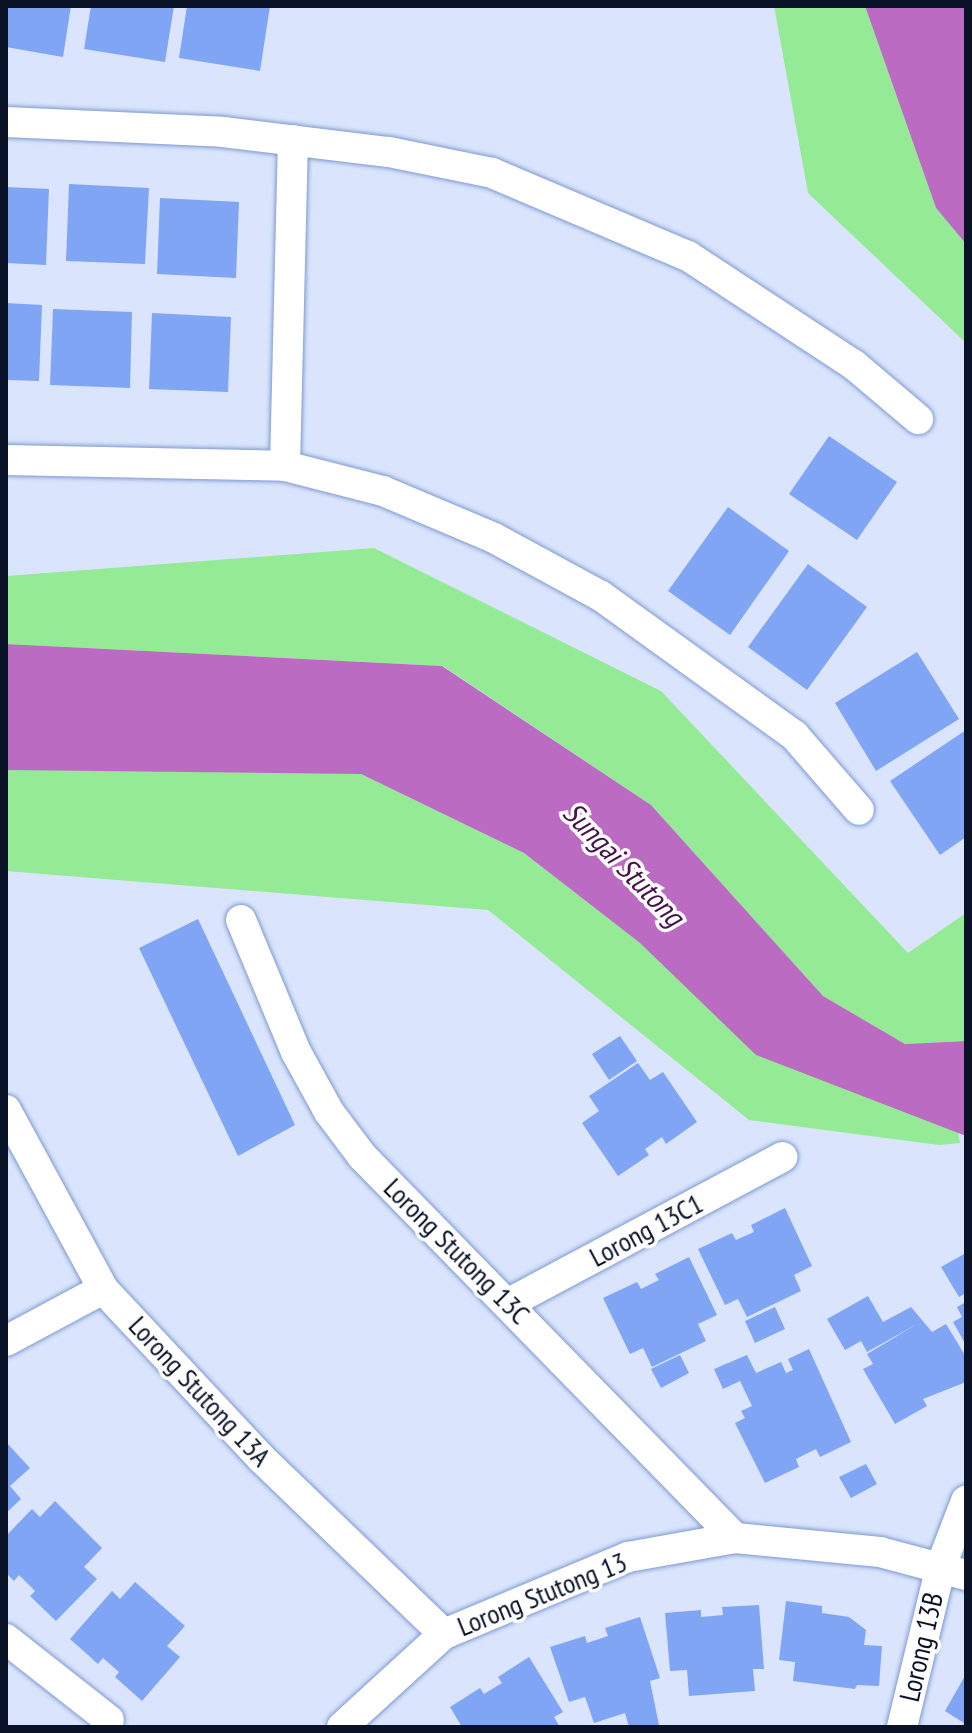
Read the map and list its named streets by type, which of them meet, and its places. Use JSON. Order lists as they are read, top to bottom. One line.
{"streets":{"street":["Lorong 13C1","Lorong Stutong 13C","Lorong Stutong 13A","Lorong Stutong 13","Lorong 13B"]},"crossings":[["Lorong 13C1","Lorong Stutong 13C"],["Lorong Stutong 13C","Lorong Stutong 13"],["Lorong Stutong 13A","Lorong Stutong 13"],["Lorong Stutong 13","Lorong 13B"]],"water":["Sungai Stutong"]}
